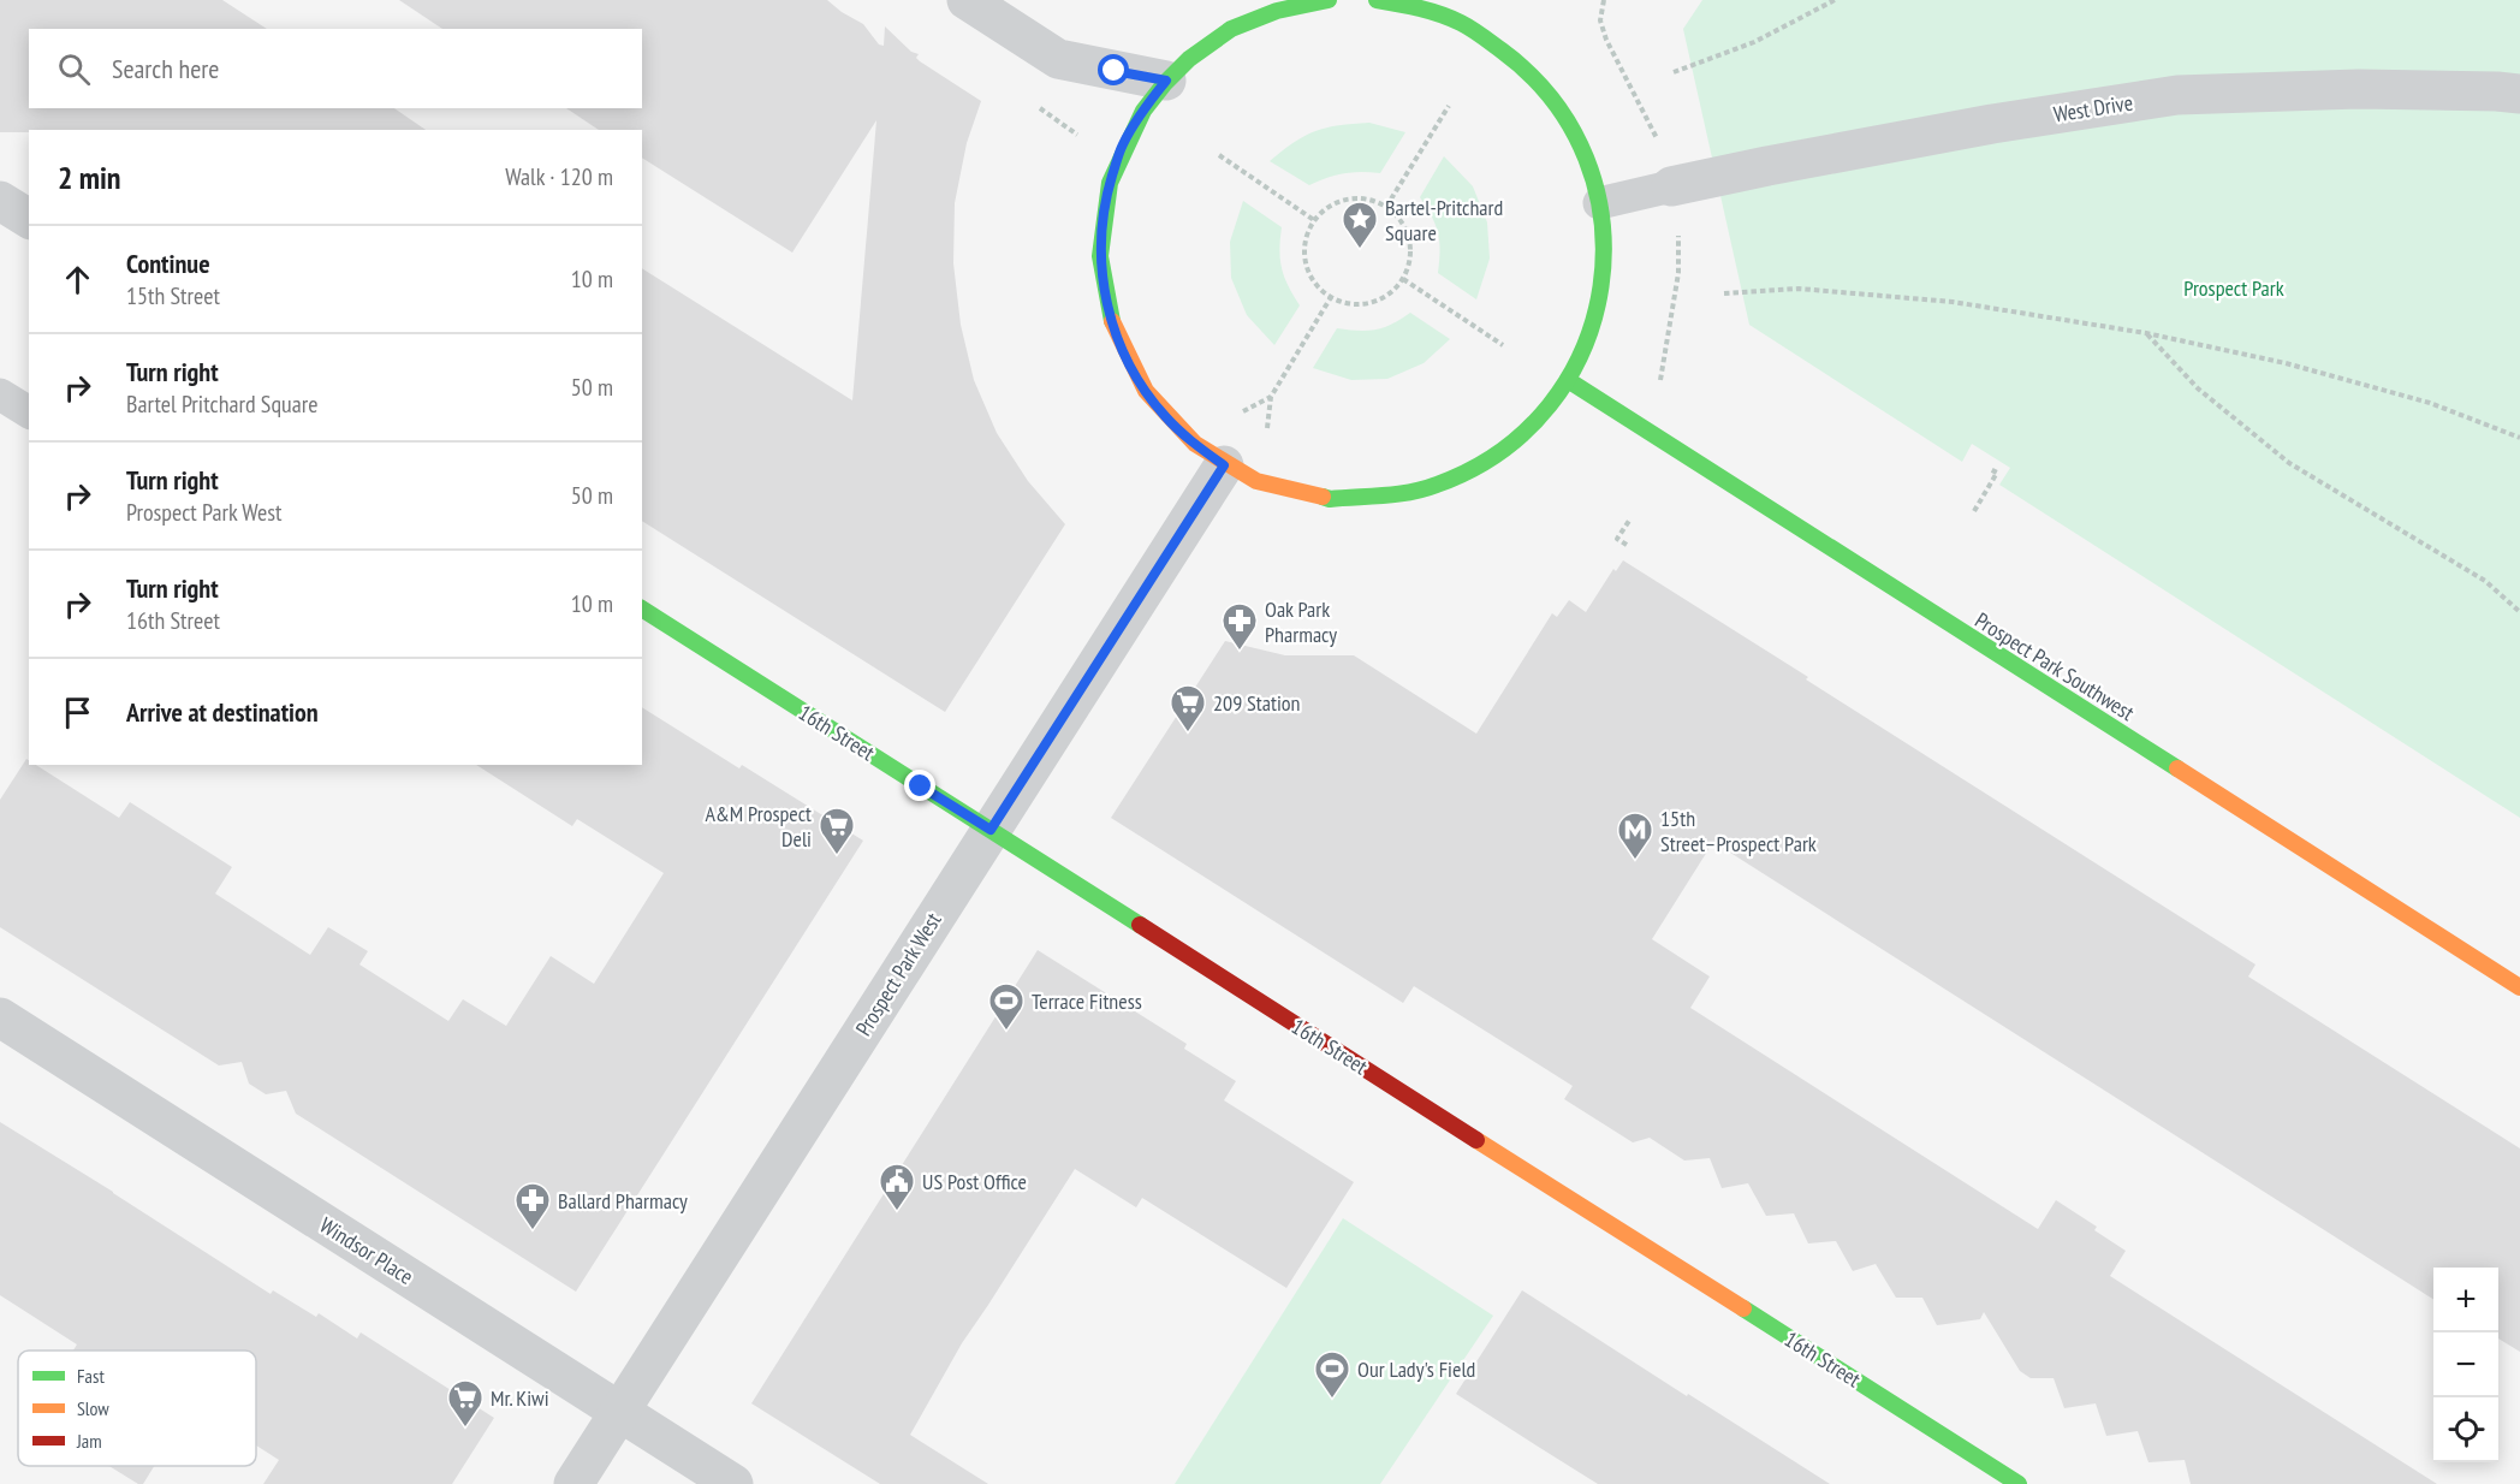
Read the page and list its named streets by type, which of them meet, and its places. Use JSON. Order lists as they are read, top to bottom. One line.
{"streets":{"street":["West Drive","Prospect Park Southwest","16th Street","Prospect Park West","Windsor Place"]},"crossings":[["16th Street","Prospect Park West"],["Prospect Park West","Windsor Place"]],"parks":["Prospect Park"],"places":{"place":["Bartel-Pritchard Square"],"pharmacy":["Oak Park Pharmacy","Ballard Pharmacy"],"supermarket":["209 Station","A&M Prospect Deli","Mr. Kiwi"],"metro station":["15th Street–Prospect Park"],"sports":["Terrace Fitness","Our Lady's Field"],"public building":["US Post Office"]},"legend":["Fast","Slow","Jam"],"page":{"search":"Search here","heading":["2 min","Walk · 120 m"],"list":[["Continue","15th Street","10 m"],["Turn right","Bartel Pritchard Square","50 m"],["Turn right","Prospect Park West","50 m"],["Turn right","16th Street","10 m"],"Arrive at destination"],"map_buttons":["+","−"]}}
